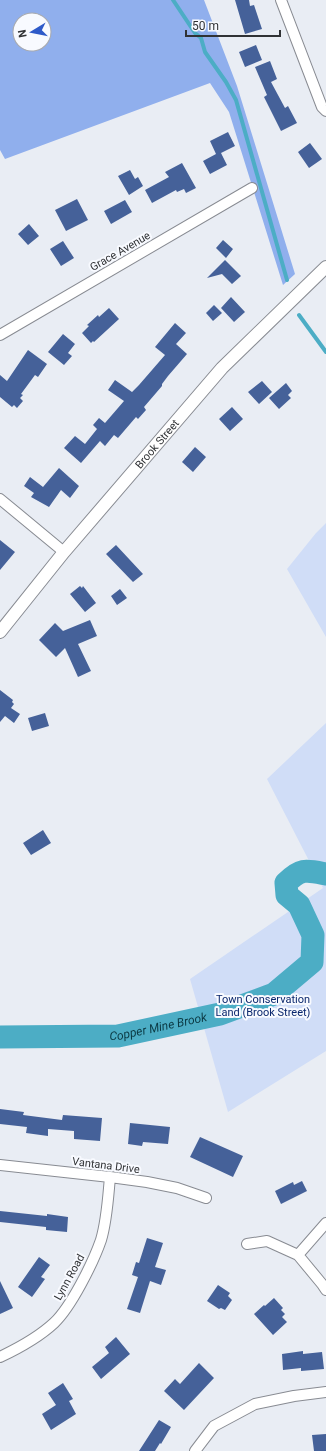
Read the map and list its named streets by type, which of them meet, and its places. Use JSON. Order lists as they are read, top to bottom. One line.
{"streets":{"street":["Grace Avenue","Brook Street","Vantana Drive","Lynn Road"]},"crossings":[["Vantana Drive","Lynn Road"]],"water":["Copper Mine Brook"],"parks":["Town Conservation Land (Brook Street)"],"scale_bar":"50 m","north":"left"}
